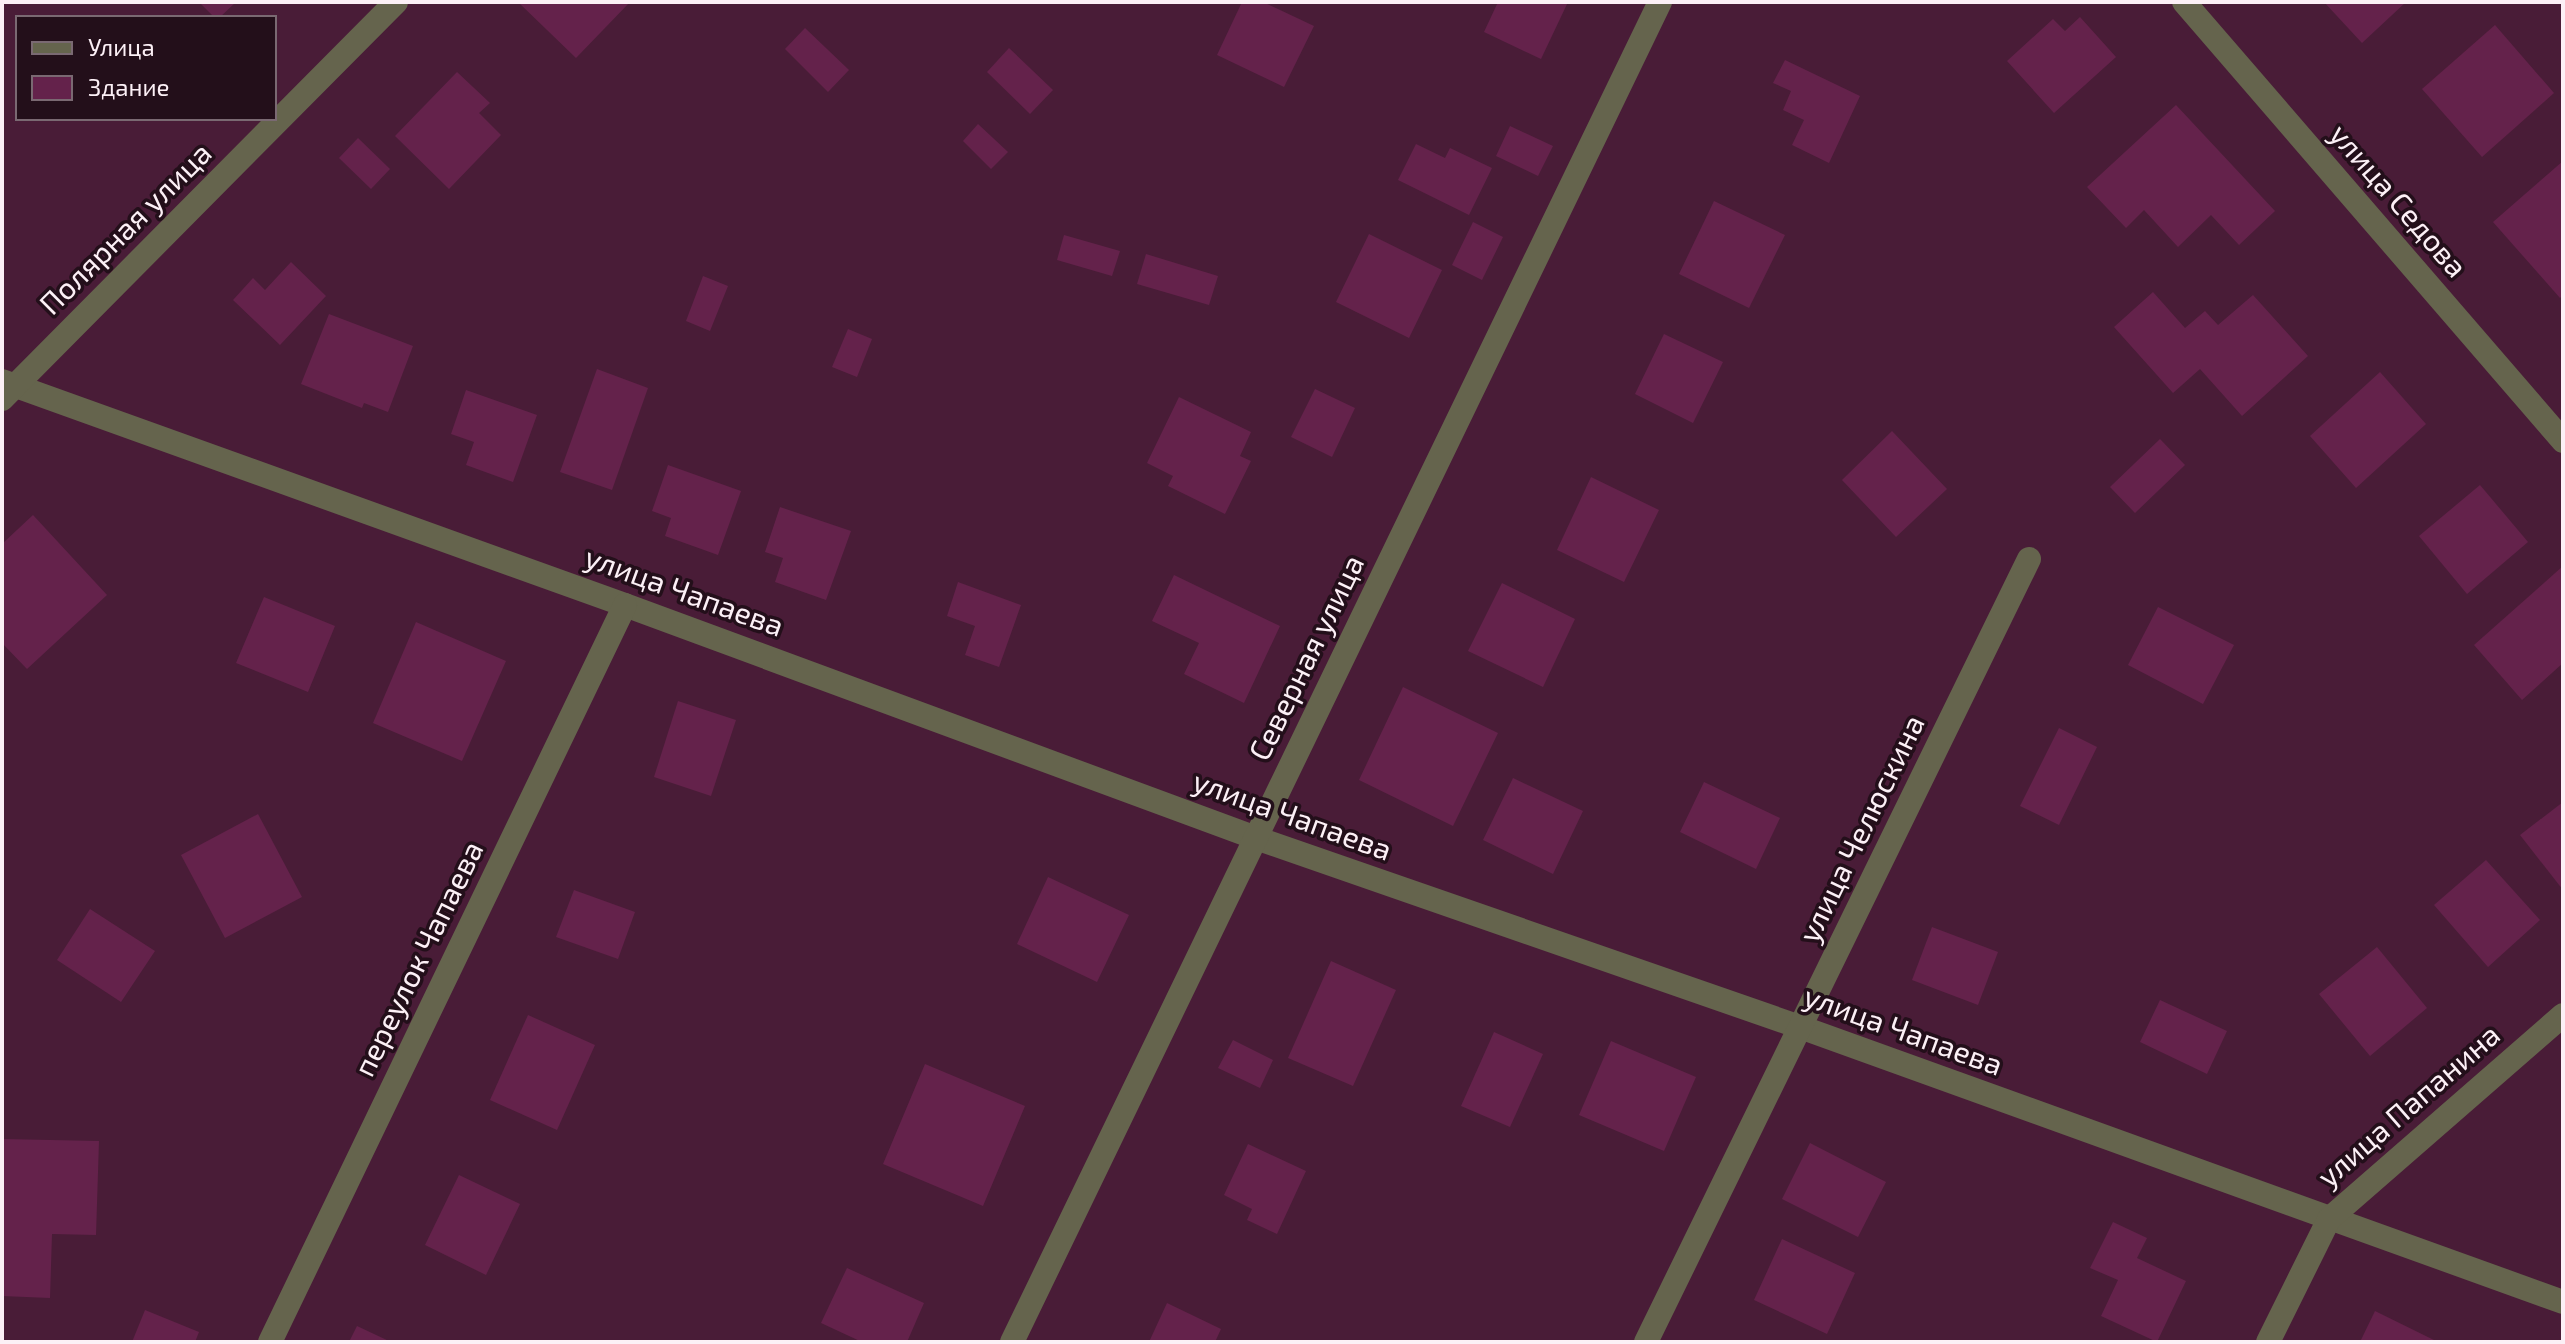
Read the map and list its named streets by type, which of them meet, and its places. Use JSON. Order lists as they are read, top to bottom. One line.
{"streets":{"street":["улица Седова","Полярная улица","улица Чапаева","Северная улица","улица Челюскина","переулок Чапаева","улица Папанина"]},"crossings":[["Полярная улица","улица Чапаева"],["улица Чапаева","Северная улица"],["улица Чапаева","улица Челюскина"],["улица Чапаева","переулок Чапаева"],["улица Чапаева","улица Папанина"]],"legend":["Улица","Здание"]}
